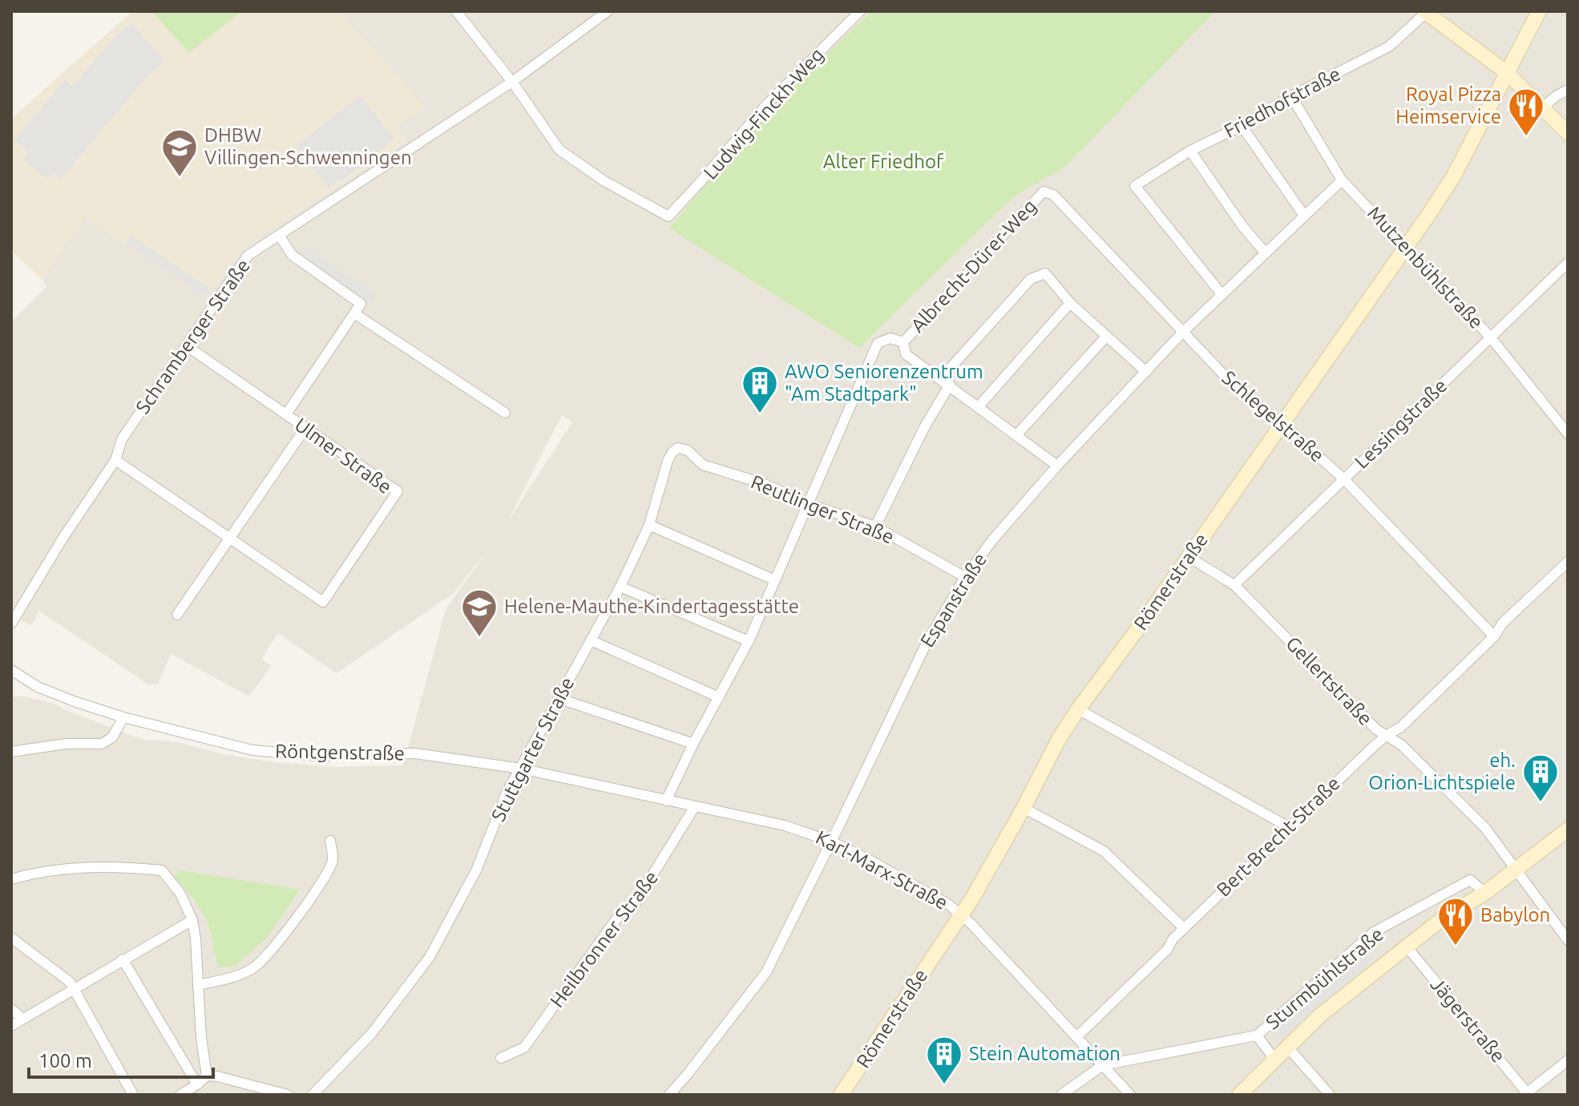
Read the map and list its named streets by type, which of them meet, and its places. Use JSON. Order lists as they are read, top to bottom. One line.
{"streets":{"street":["Friedhofstraße","Ludwig-Finckh-Weg","Albrecht-Dürer-Weg","Mutzenbühlstraße","Schramberger Straße","Schlegelstraße","Lessingstraße","Ulmer Straße","Reutlinger Straße","Römerstraße","Espanstraße","Gellertstraße","Stuttgarter Straße","Röntgenstraße","Bert-Brecht-Straße","Karl-Marx-Straße","Heilbronner Straße","Sturmbühlstraße","Jägerstraße"]},"crossings":[["Friedhofstraße","Mutzenbühlstraße"],["Friedhofstraße","Espanstraße"],["Ludwig-Finckh-Weg","Schramberger Straße"],["Albrecht-Dürer-Weg","Schlegelstraße"],["Albrecht-Dürer-Weg","Espanstraße"],["Mutzenbühlstraße","Lessingstraße"],["Mutzenbühlstraße","Römerstraße"],["Mutzenbühlstraße","Espanstraße"],["Schramberger Straße","Ulmer Straße"],["Schlegelstraße","Lessingstraße"],["Schlegelstraße","Römerstraße"],["Schlegelstraße","Espanstraße"],["Schlegelstraße","Bert-Brecht-Straße"],["Lessingstraße","Gellertstraße"],["Reutlinger Straße","Espanstraße"],["Reutlinger Straße","Stuttgarter Straße"],["Römerstraße","Gellertstraße"],["Römerstraße","Karl-Marx-Straße"],["Espanstraße","Karl-Marx-Straße"],["Gellertstraße","Bert-Brecht-Straße"],["Gellertstraße","Sturmbühlstraße"],["Stuttgarter Straße","Röntgenstraße"],["Stuttgarter Straße","Karl-Marx-Straße"],["Röntgenstraße","Karl-Marx-Straße"],["Bert-Brecht-Straße","Karl-Marx-Straße"],["Karl-Marx-Straße","Heilbronner Straße"],["Sturmbühlstraße","Jägerstraße"]],"parks":["Alter Friedhof"],"places":{"restaurant":["Royal Pizza Heimservice","Babylon"],"school or university":["DHBW Villingen-Schwenningen","Helene-Mauthe-Kindertagesstätte"],"building":["AWO Seniorenzentrum \"Am Stadtpark\"","eh. Orion-Lichtspiele","Stein Automation"]},"scale_bar":"100 m"}
